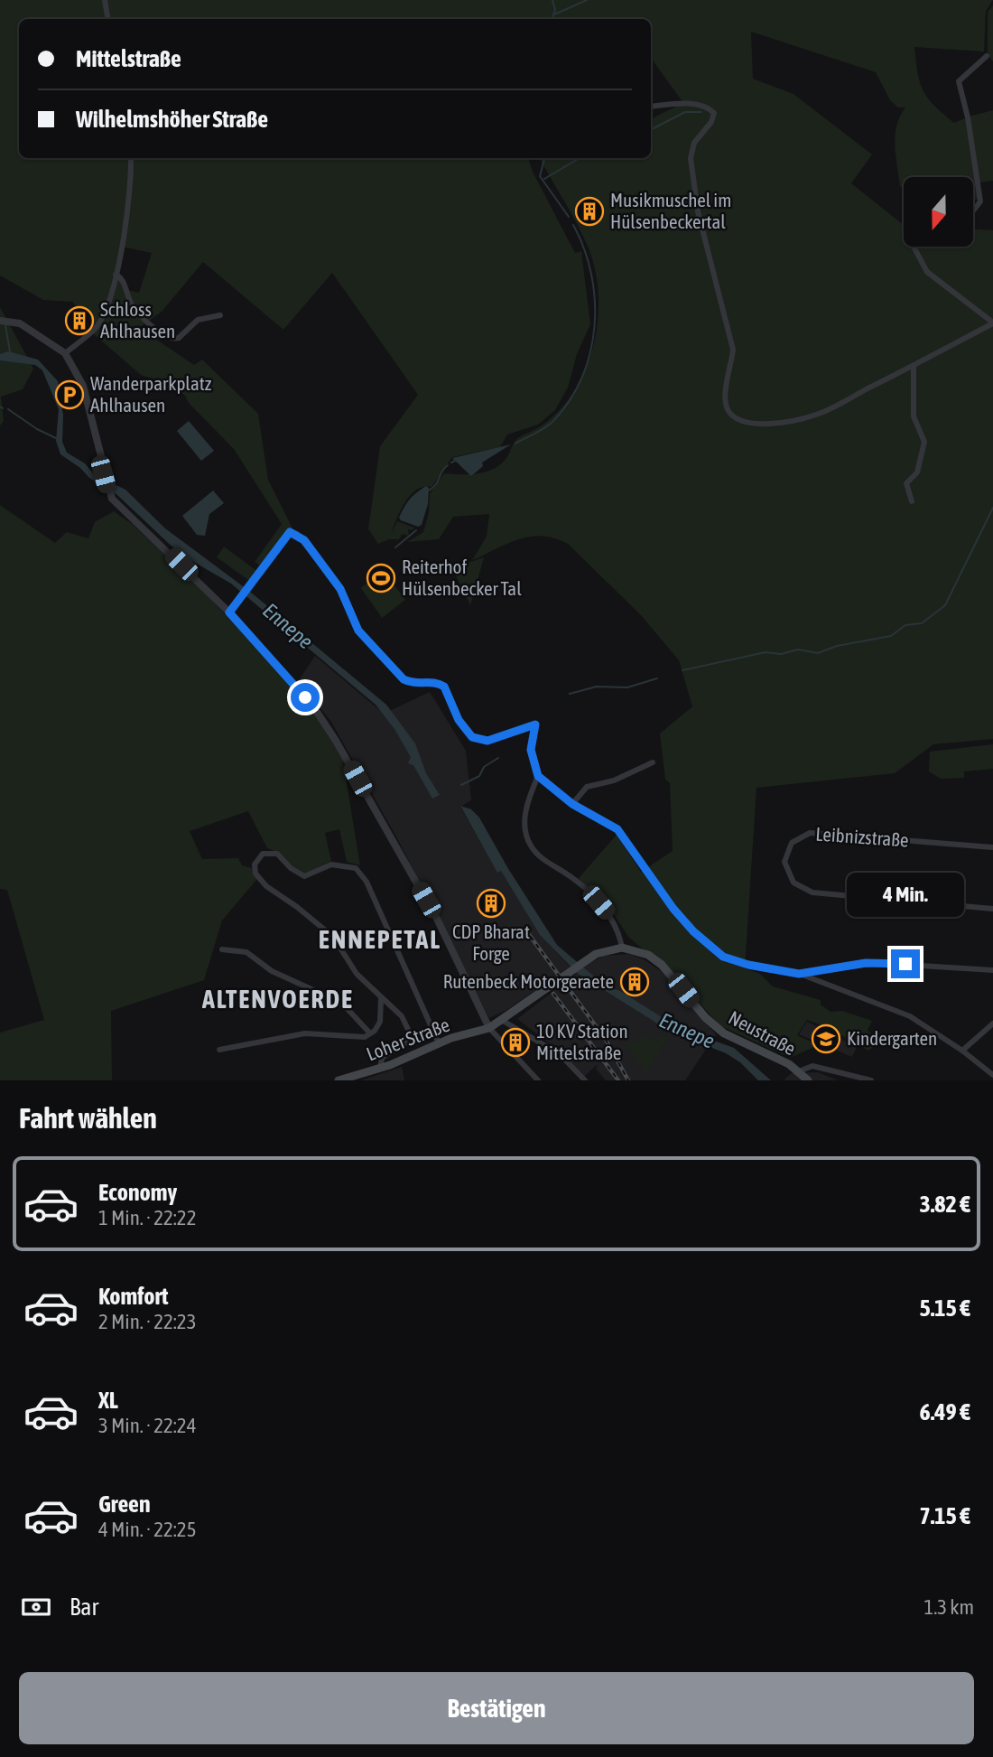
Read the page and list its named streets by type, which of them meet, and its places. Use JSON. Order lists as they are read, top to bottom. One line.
{"streets":{"main road":["Neustraße","Loher Straße"],"street":["Leibnizstraße"]},"districts":["ENNEPETAL","ALTENVOERDE"],"water":["Ennepe"],"places":{"building":["Musikmuschel im Hülsenbeckertal","Schloss Ahlhausen","CDP Bharat Forge","Rutenbeck Motorgeraete","10 KV Station Mittelstraße"],"parking":["Wanderparkplatz Ahlhausen"],"sports":["Reiterhof Hülsenbecker Tal"],"school or university":["Kindergarten"]},"north":"bottom","page":{"banner":["Mittelstraße","Wilhelmshöher Straße"],"bubble":"4 Min.","heading":"Fahrt wählen","list":[{"name":"Economy","note":"1 Min. · 22:22","value":"3.82 €"},{"name":"Komfort","note":"2 Min. · 22:23","value":"5.15 €"},{"name":"XL","note":"3 Min. · 22:24","value":"6.49 €"},{"name":"Green","note":"4 Min. · 22:25","value":"7.15 €"}],"pay":["Bar","1.3 km"],"buttons":"Bestätigen"}}
